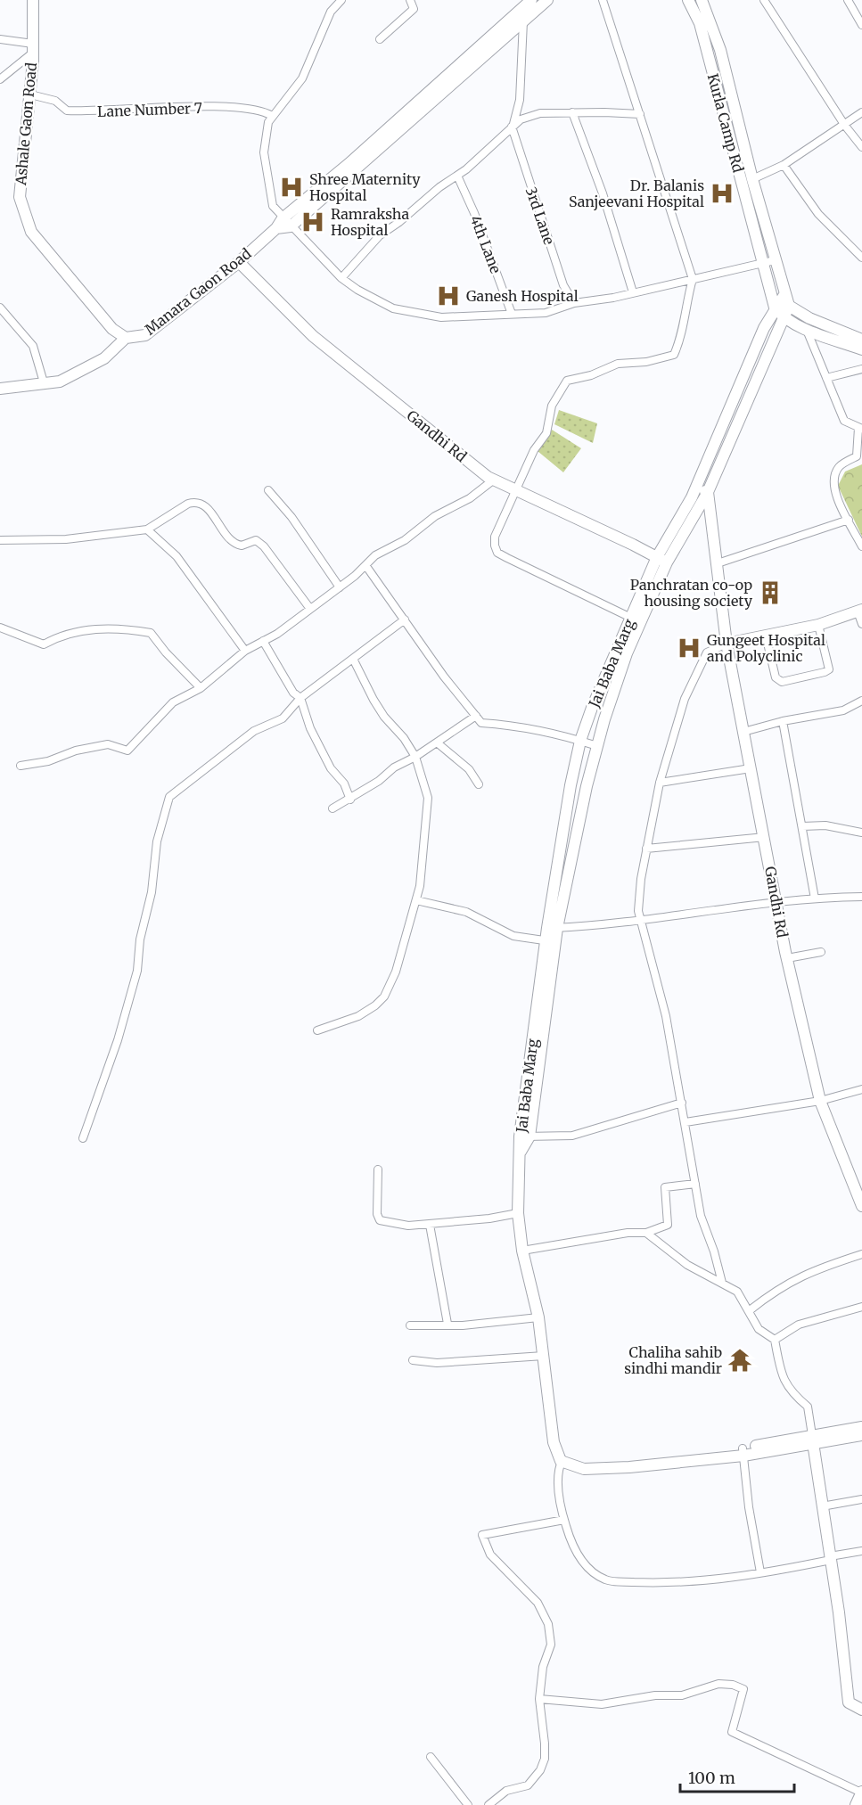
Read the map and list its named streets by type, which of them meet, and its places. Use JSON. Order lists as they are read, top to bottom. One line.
{"streets":{"street":["Lane Number 7","Kurla Camp Rd","Ashale Gaon Road","3rd Lane","4th Lane","Manara Gaon Road","Gandhi Rd","Jai Baba Marg"]},"crossings":[["Lane Number 7","Ashale Gaon Road"],["Ashale Gaon Road","Manara Gaon Road"],["Manara Gaon Road","Gandhi Rd"],["Gandhi Rd","Jai Baba Marg"]],"places":{"hospital":["Shree Maternity Hospital","Dr. Balanis Sanjeevani Hospital","Ramraksha Hospital","Ganesh Hospital","Gungeet Hospital and Polyclinic"],"building":["Panchratan co-op housing society"],"temple":["Chaliha sahib sindhi mandir"]},"scale_bar":"100 m"}
